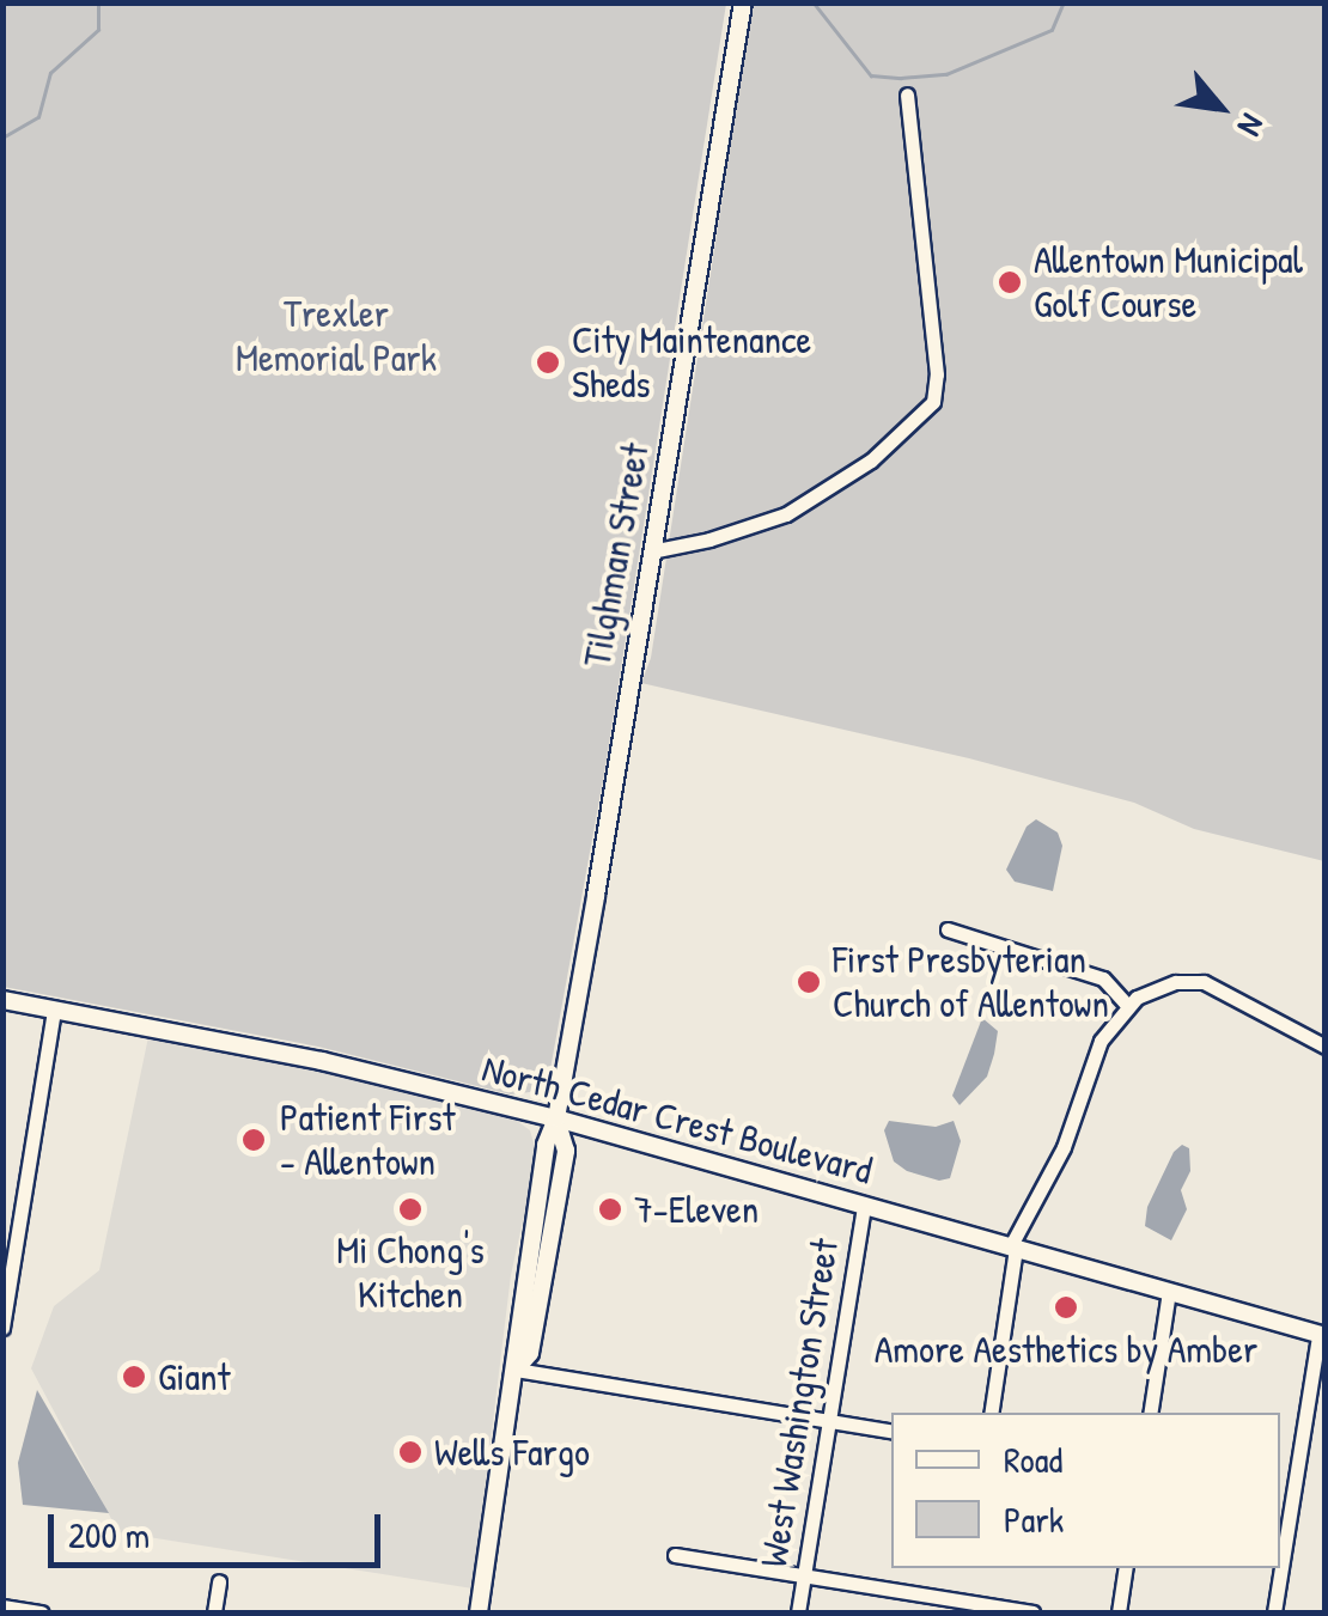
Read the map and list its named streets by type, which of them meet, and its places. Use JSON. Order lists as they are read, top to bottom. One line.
{"streets":{"main road":["Tilghman Street","North Cedar Crest Boulevard"],"street":["West Washington Street"]},"crossings":[["Tilghman Street","North Cedar Crest Boulevard"],["North Cedar Crest Boulevard","West Washington Street"]],"parks":["Trexler Memorial Park"],"places":["Allentown Municipal Golf Course","City Maintenance Sheds","First Presbyterian Church of Allentown","Patient First - Allentown","Mi Chong's Kitchen","7-Eleven","Amore Aesthetics by Amber","Giant","Wells Fargo"],"legend":["Road","Park"],"scale_bar":"200 m","north":"bottom right"}
